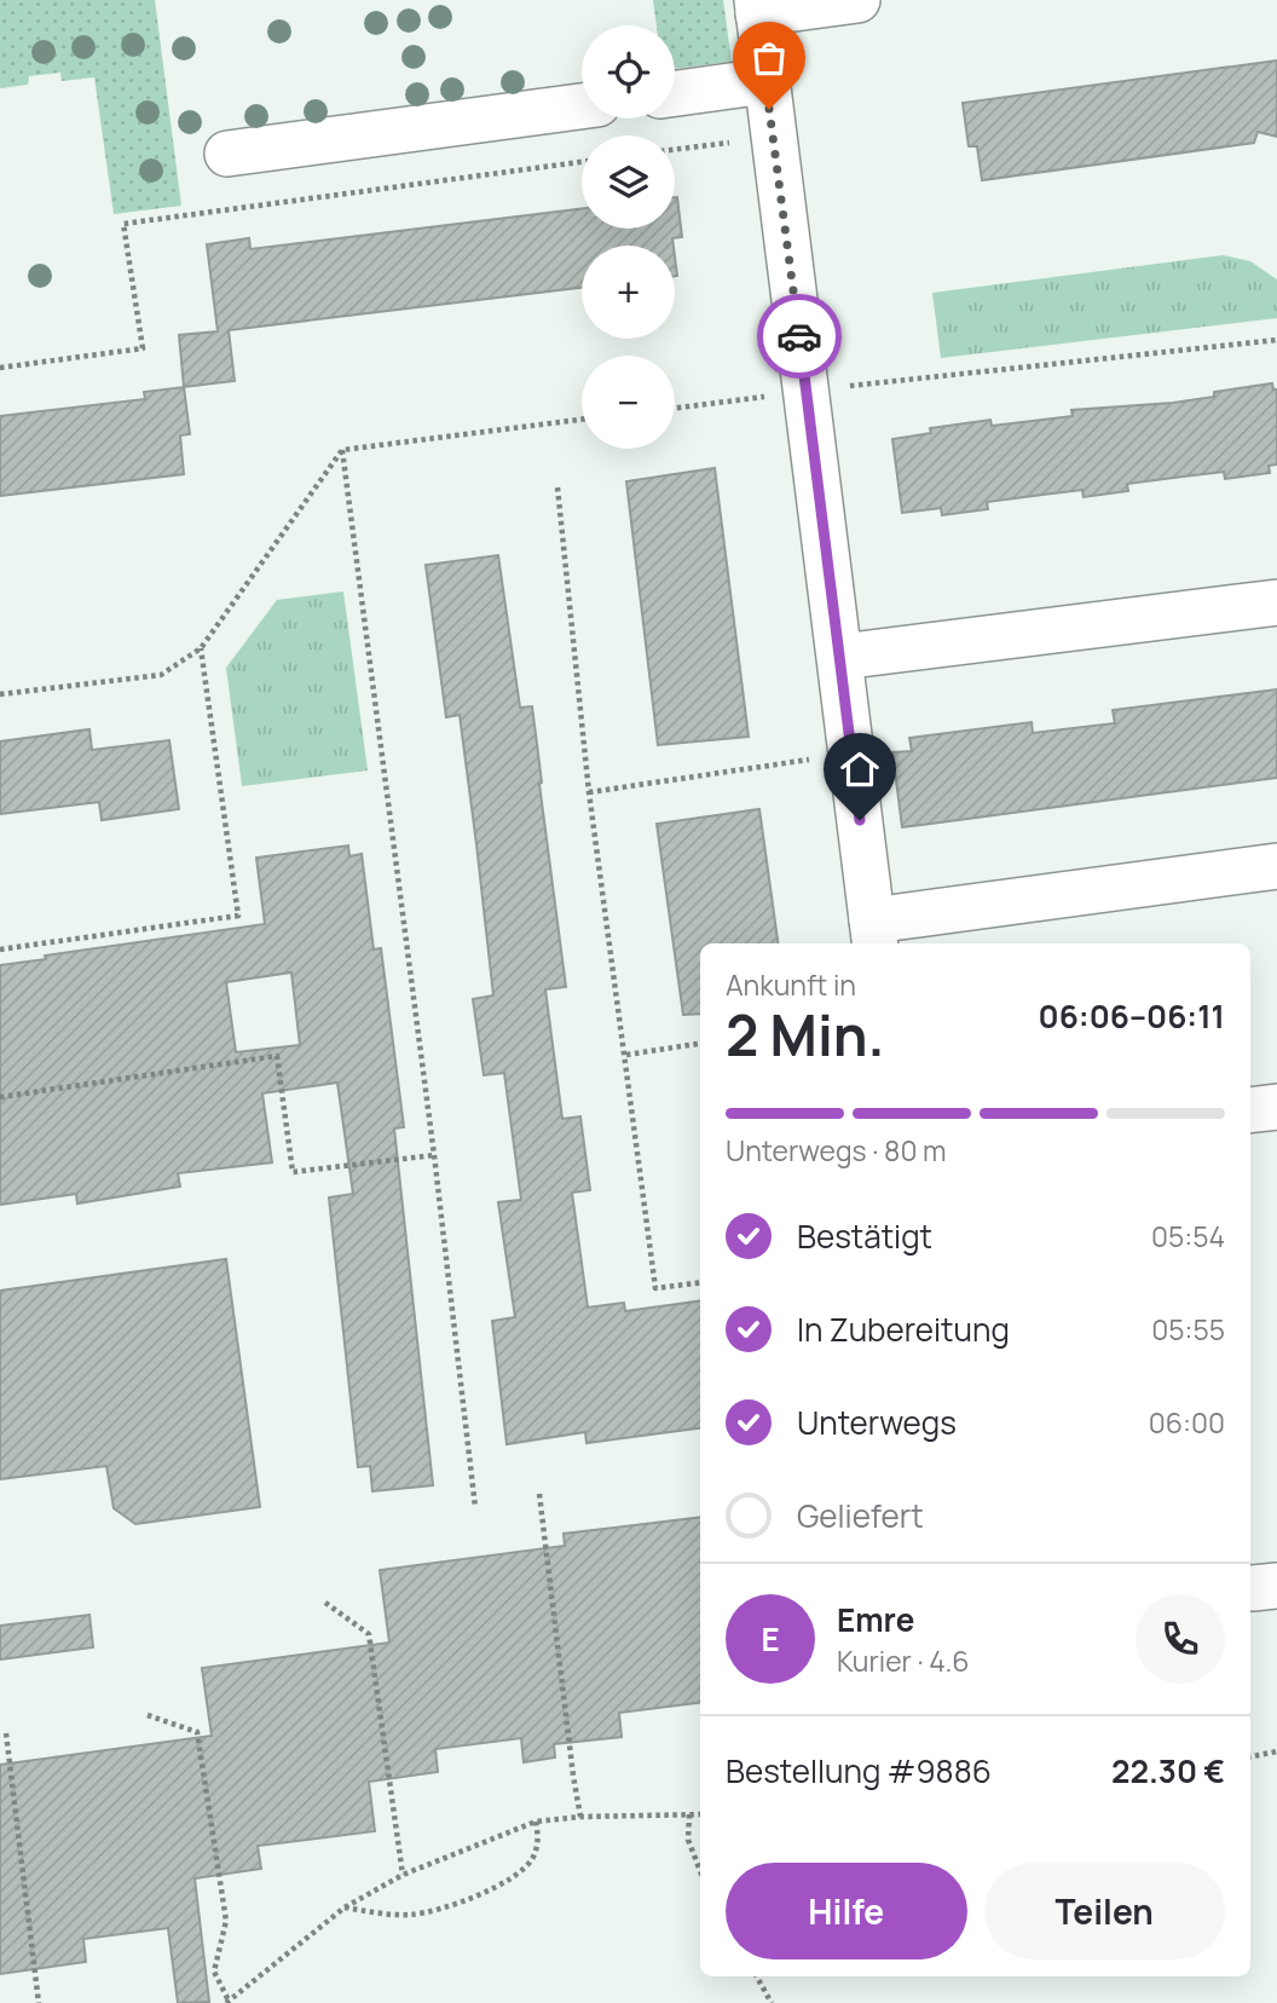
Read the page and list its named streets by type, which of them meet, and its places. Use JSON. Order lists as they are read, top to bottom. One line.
{"page":{"map_buttons":["+","−"],"heading":["2 Min.","Ankunft in","06:06–06:11"],"panel":["Emre","Kurier · 4.6","Bestellung #9886","22.30 €"],"bar":"Unterwegs · 80 m","list":[["Bestätigt","05:54"],["In Zubereitung","05:55"],["Unterwegs","06:00"],"Geliefert"],"round":"E","buttons":["Hilfe","Teilen"]}}
